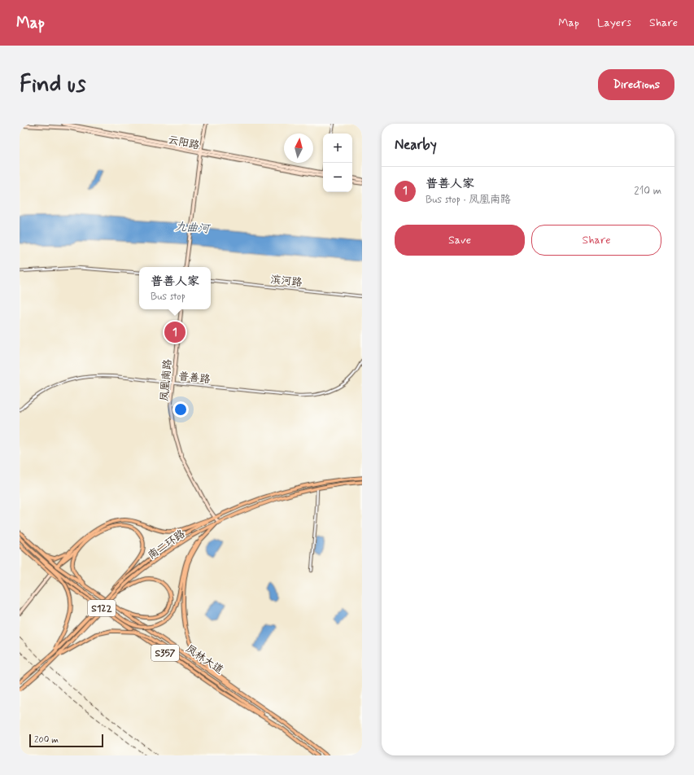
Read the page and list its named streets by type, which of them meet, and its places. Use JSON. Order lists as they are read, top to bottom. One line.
{"streets":{"main road":["南二环路","S122","S357","凤林大道"],"street":["云阳路","滨河路","普善路","凤凰南路"]},"crossings":[["普善路","凤凰南路"],["凤凰南路","南二环路"]],"water":["九曲河"],"scale_bar":"200 m","north":"top","page":{"header":"Map","nav":["Map","Layers","Share"],"buttons":["Directions",["Save","Share"]],"title":"Find us","heading":"Nearby","map_buttons":["+","−"],"list":[{"mark":"1","name":"普善人家","note":"Bus stop · 凤凰南路","value":"210 m"}],"popup":["普善人家","Bus stop"],"pins":"1","scale":"200 m"}}
